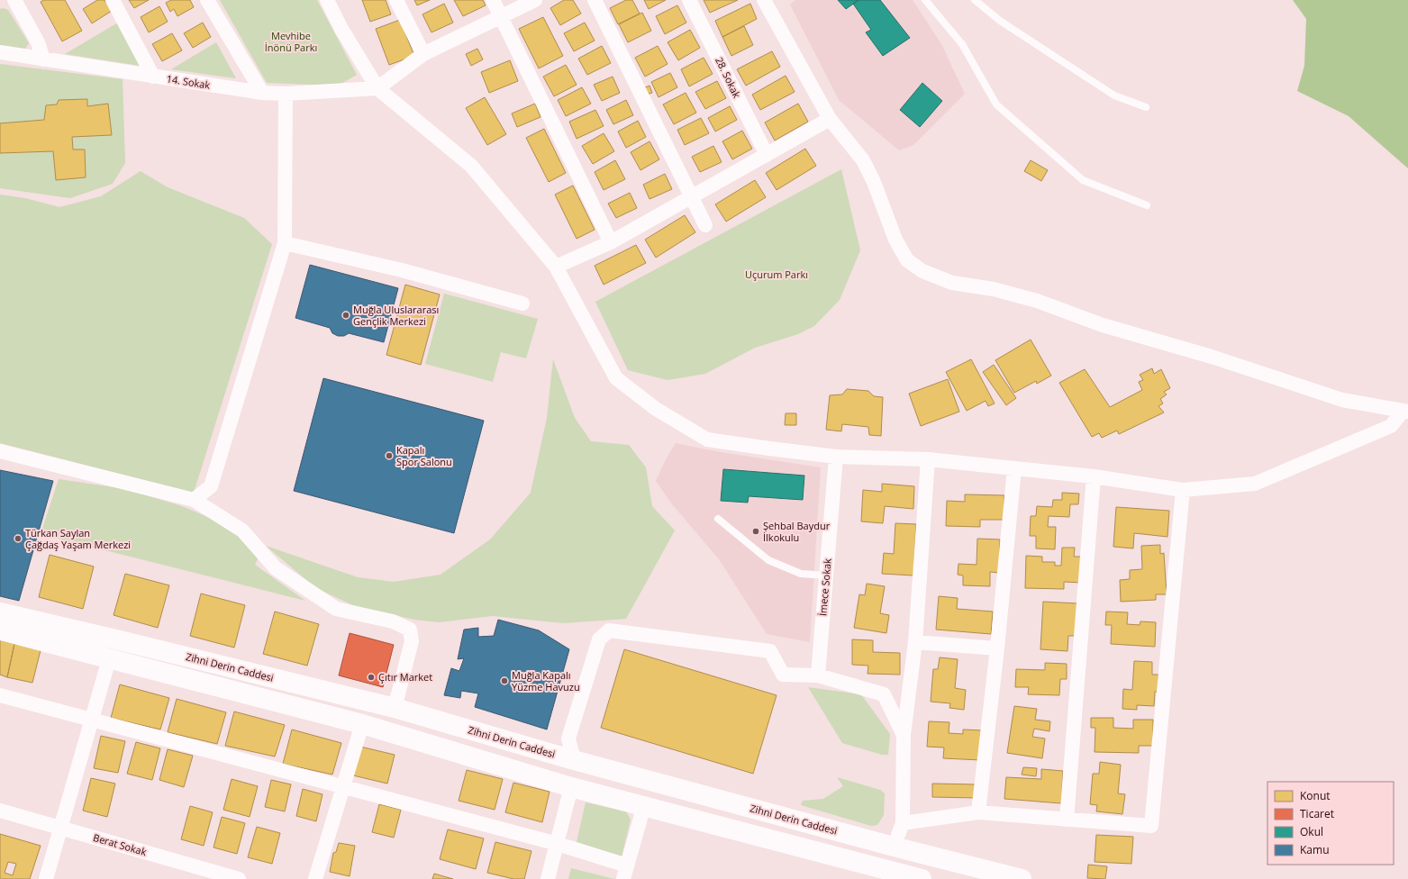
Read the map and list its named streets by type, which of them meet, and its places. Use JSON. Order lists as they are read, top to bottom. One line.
{"streets":{"main road":["Zihni Derin Caddesi"],"street":["28. Sokak","14. Sokak","İmece Sokak","Berat Sokak"]},"parks":["Mevhibe İnönü Parkı","Uçurum Parkı"],"places":["Muğla Uluslararası Gençlik Merkezi","Kapalı Spor Salonu","Şehbal Baydur İlkokulu","Türkan Saylan Çağdaş Yaşam Merkezi","Çıtır Market","Muğla Kapalı Yüzme Havuzu"],"legend":["Konut","Ticaret","Okul","Kamu"]}
